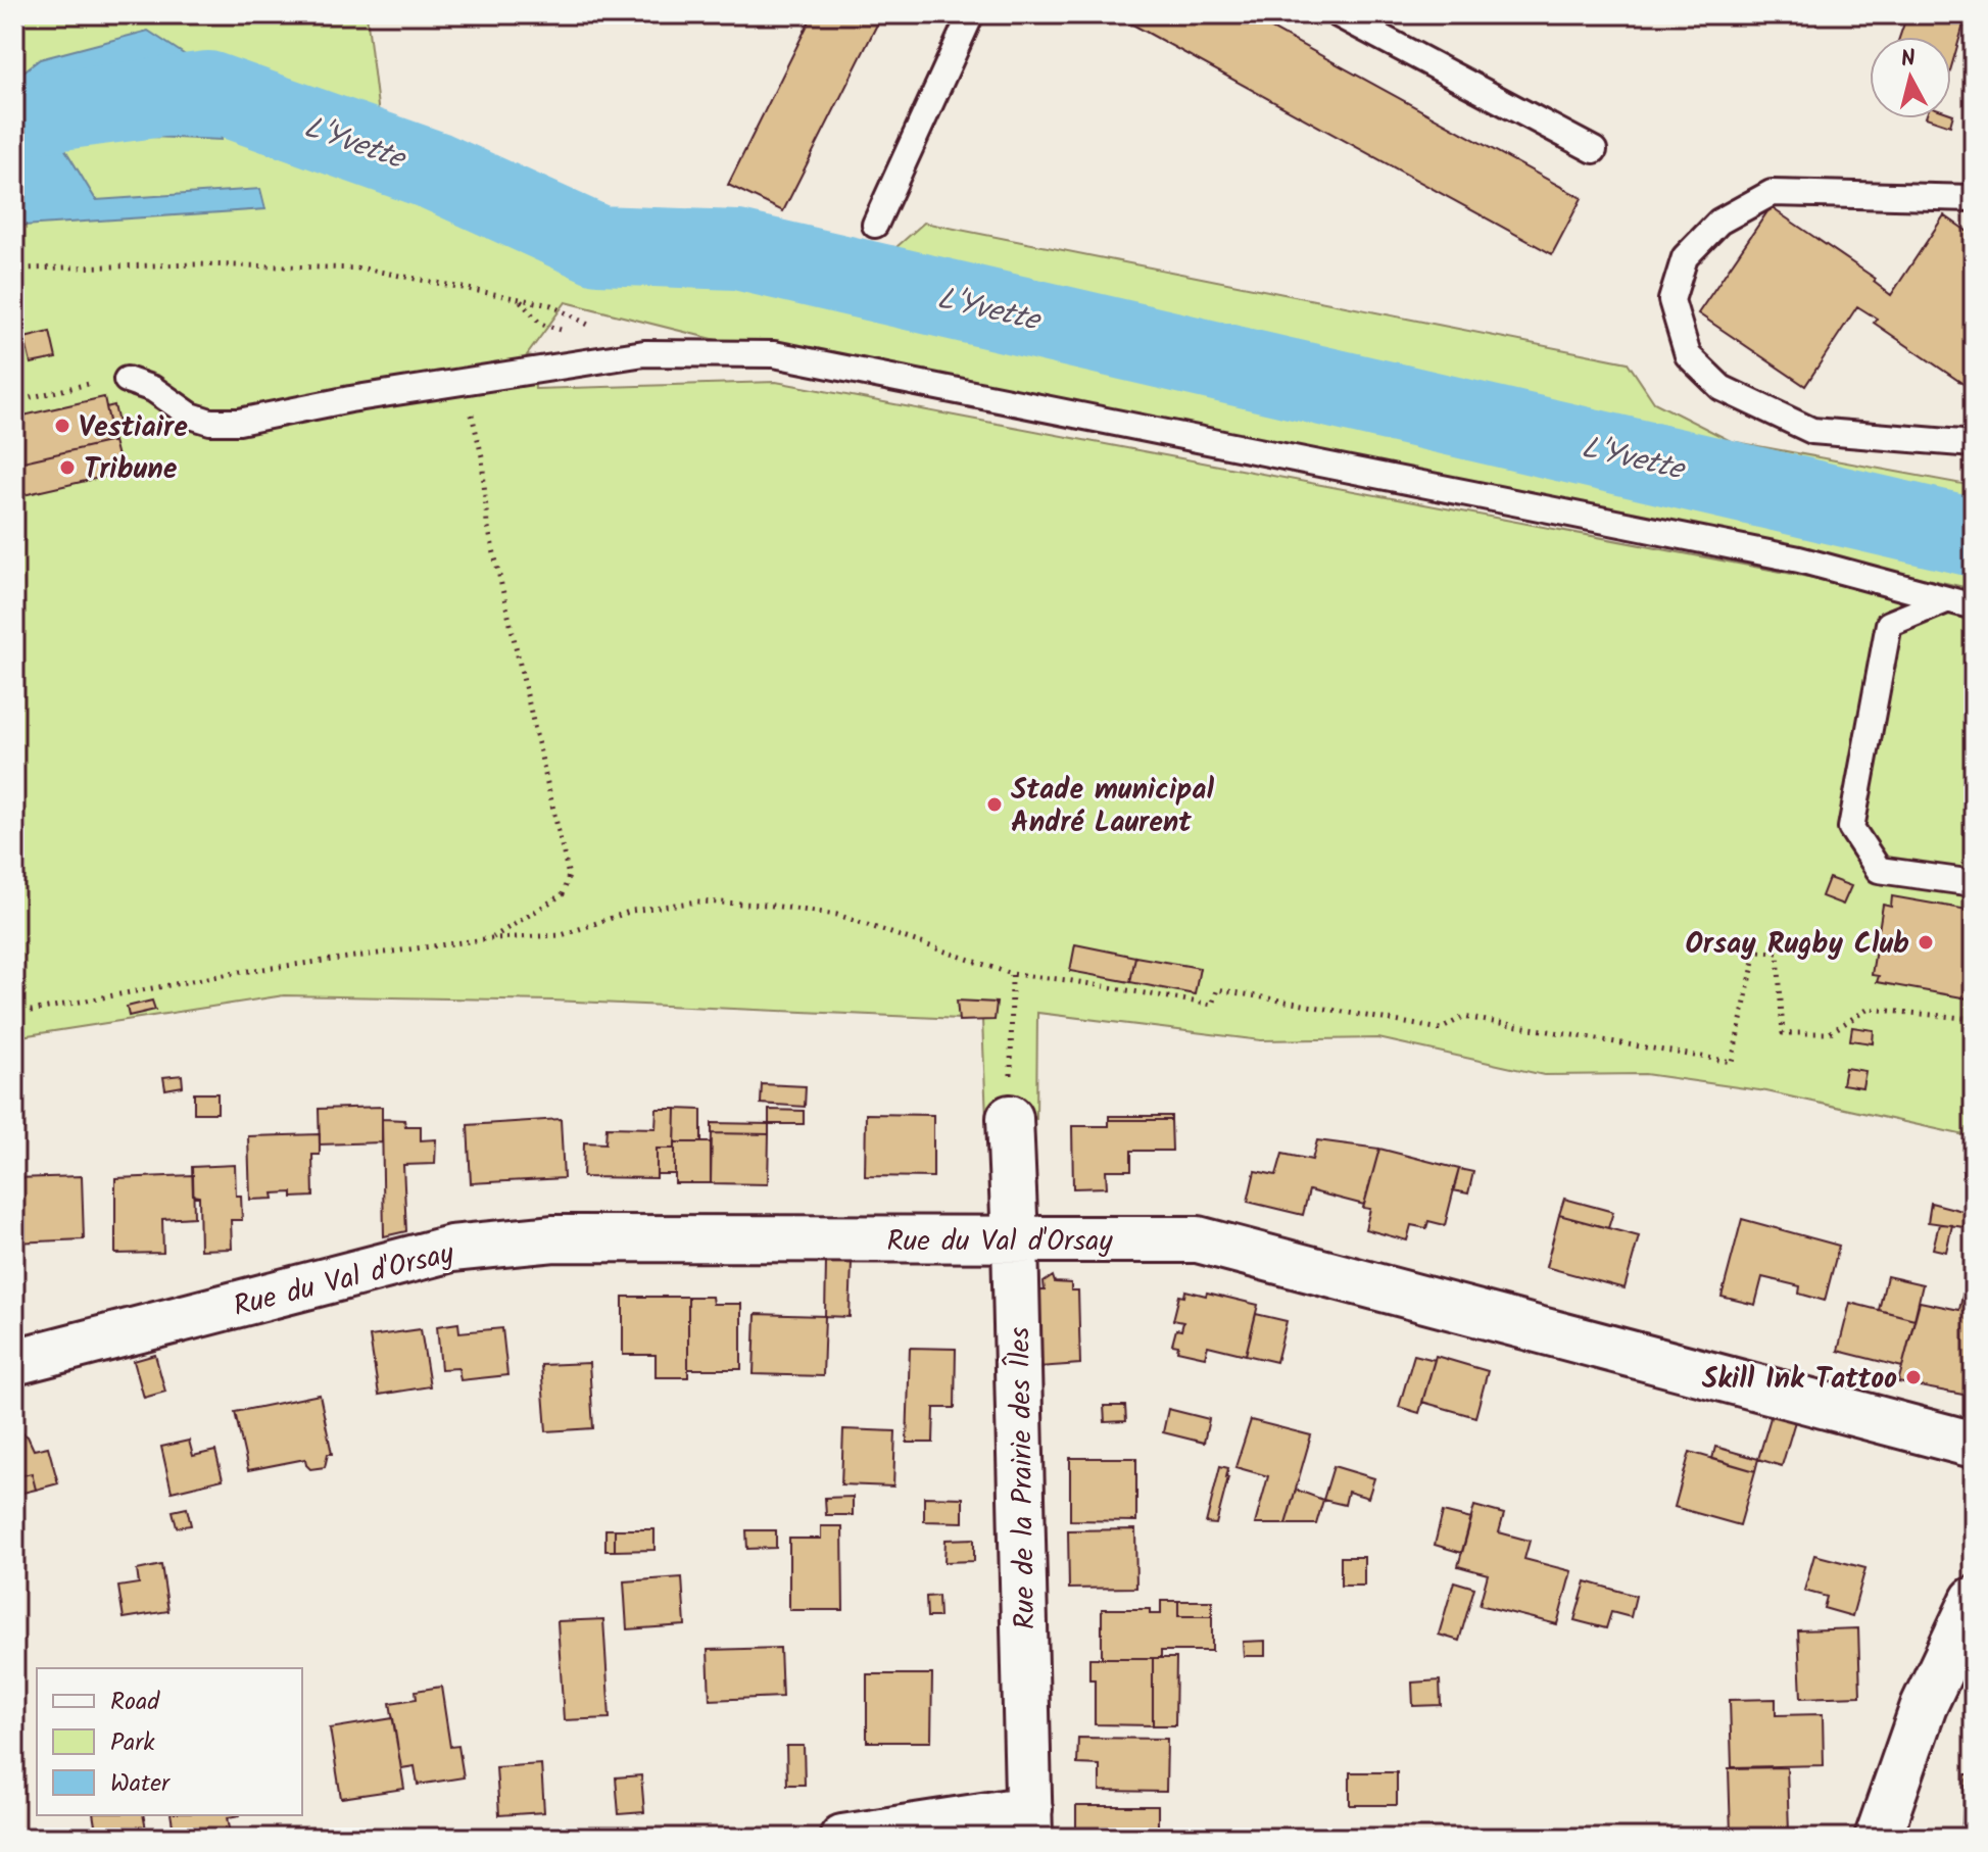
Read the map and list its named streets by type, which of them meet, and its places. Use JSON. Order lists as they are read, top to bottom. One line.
{"streets":{"street":["Rue du Val d'Orsay","Rue de la Prairie des Îles"]},"crossings":[["Rue du Val d'Orsay","Rue de la Prairie des Îles"]],"water":["L'Yvette"],"places":["Vestiaire","Tribune","Stade municipal André Laurent","Orsay Rugby Club","Skill Ink Tattoo"],"legend":["Road","Park","Water"],"north":"top"}
